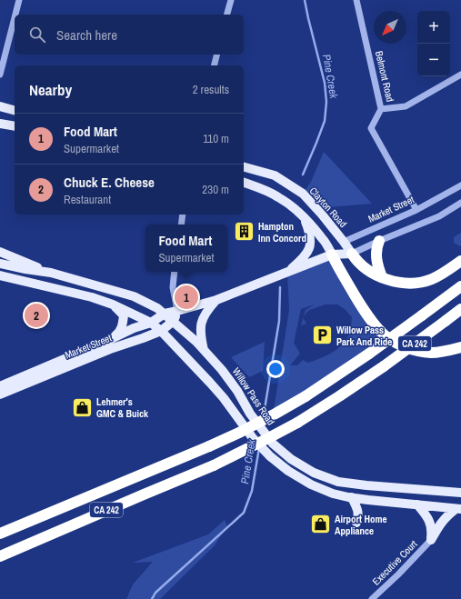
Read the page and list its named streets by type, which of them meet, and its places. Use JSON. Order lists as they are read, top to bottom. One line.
{"streets":{"highway":["CA 242"],"main road":["Clayton Road","Market Street","Willow Pass Road"],"street":["Belmont Road","Executive Court"]},"crossings":[["Belmont Road","Market Street"],["Clayton Road","Market Street"],["Market Street","Willow Pass Road"]],"water":["Pine Creek"],"places":{"building":["Hampton Inn Concord"],"parking":["Willow Pass Park And Ride"],"shop":["Lehmer's GMC & Buick","Airport Home Appliance"]},"north":"bottom left","page":{"map_buttons":["+","−"],"search":"Search here","heading":["Nearby","2 results"],"list":[{"mark":"1","name":"Food Mart","note":"Supermarket","value":"110 m"},{"mark":"2","name":"Chuck E. Cheese","note":"Restaurant","value":"230 m"}],"popup":["Food Mart","Supermarket"],"pins":["1","2"]}}
